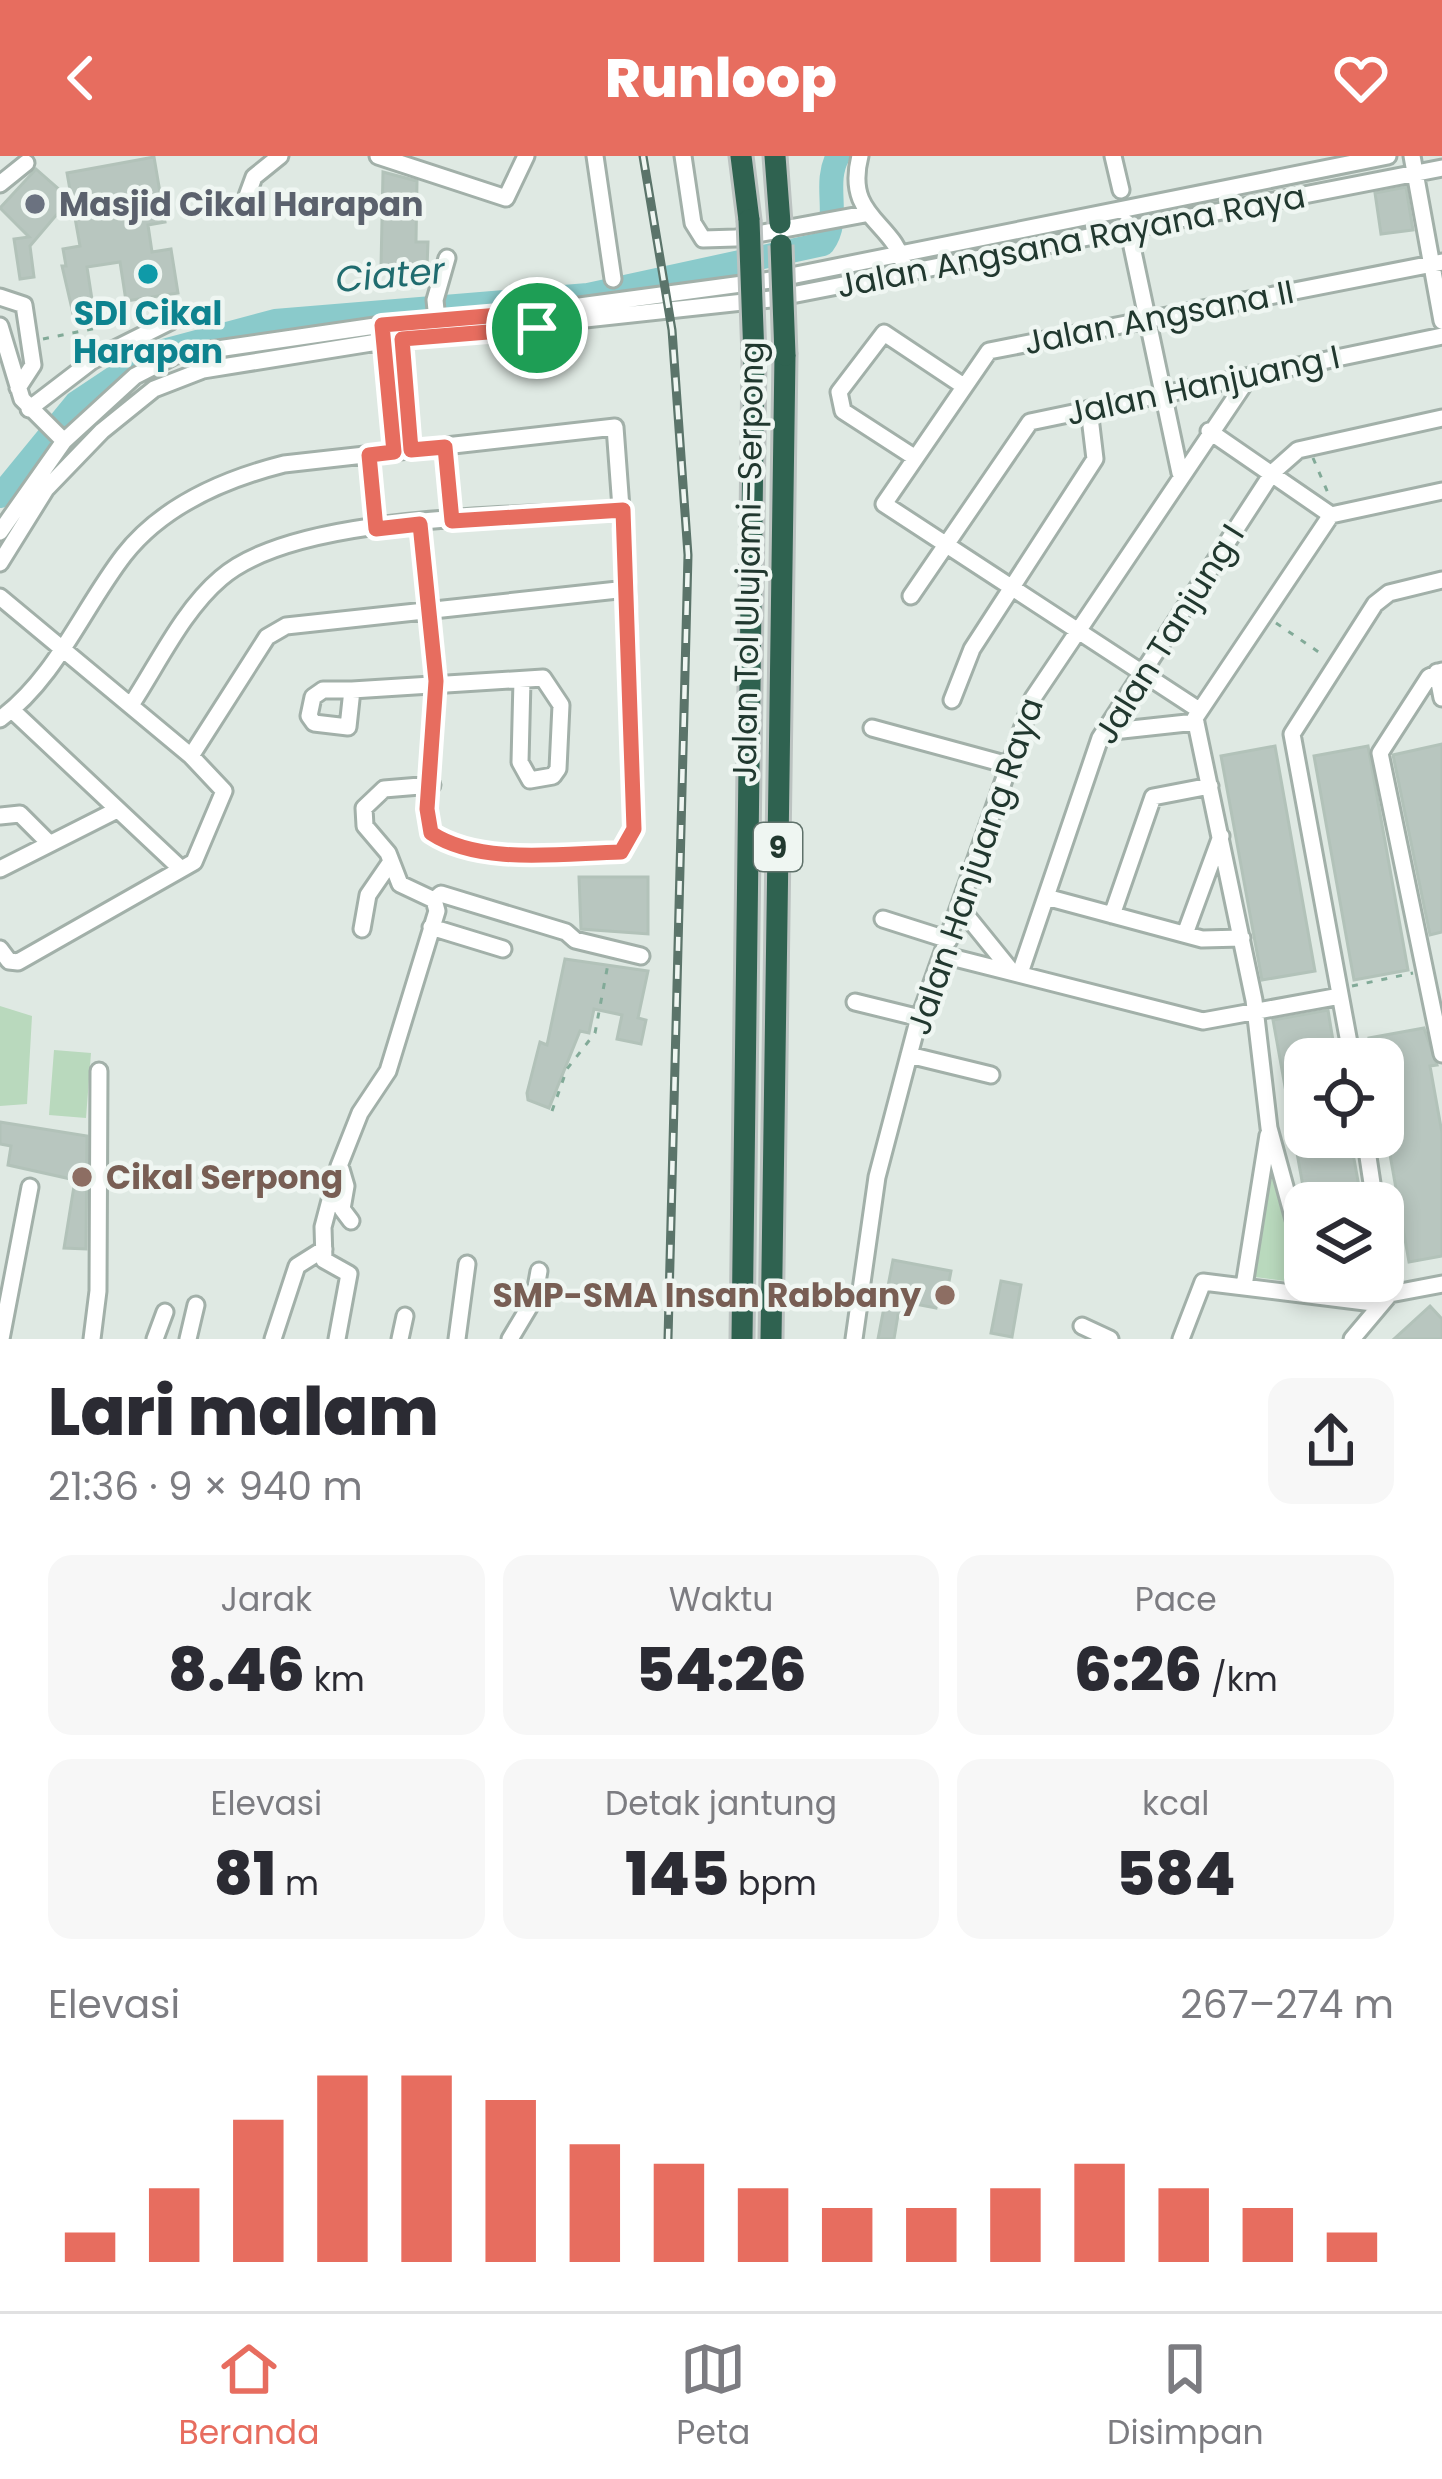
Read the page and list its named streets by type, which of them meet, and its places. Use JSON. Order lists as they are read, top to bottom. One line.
{"streets":{"highway":["Jalan Tol Ulujami–Serpong","9"],"street":["Jalan Angsana Rayana Raya","Jalan Angsana II","Jalan Hanjuang I","Jalan Tanjung I","Jalan Hanjuang Raya"]},"crossings":[["Jalan Angsana II","Jalan Hanjuang I"],["Jalan Hanjuang I","Jalan Hanjuang Raya"]],"water":["Ciater"],"places":["Masjid Cikal Harapan","SDI Cikal Harapan","Cikal Serpong","SMP-SMA Insan Rabbany"],"page":{"header":"Runloop","heading":["Lari malam","21:36 · 9 × 940 m"],"stats":[["Jarak","8.46 km"],["Waktu","54:26"],["Pace","6:26 /km"],["Elevasi","81 m"],["Detak jantung","145 bpm"],["kcal","584"]],"chart":["Elevasi","267–274 m"],"tabs":["Beranda","Peta","Disimpan"]}}
